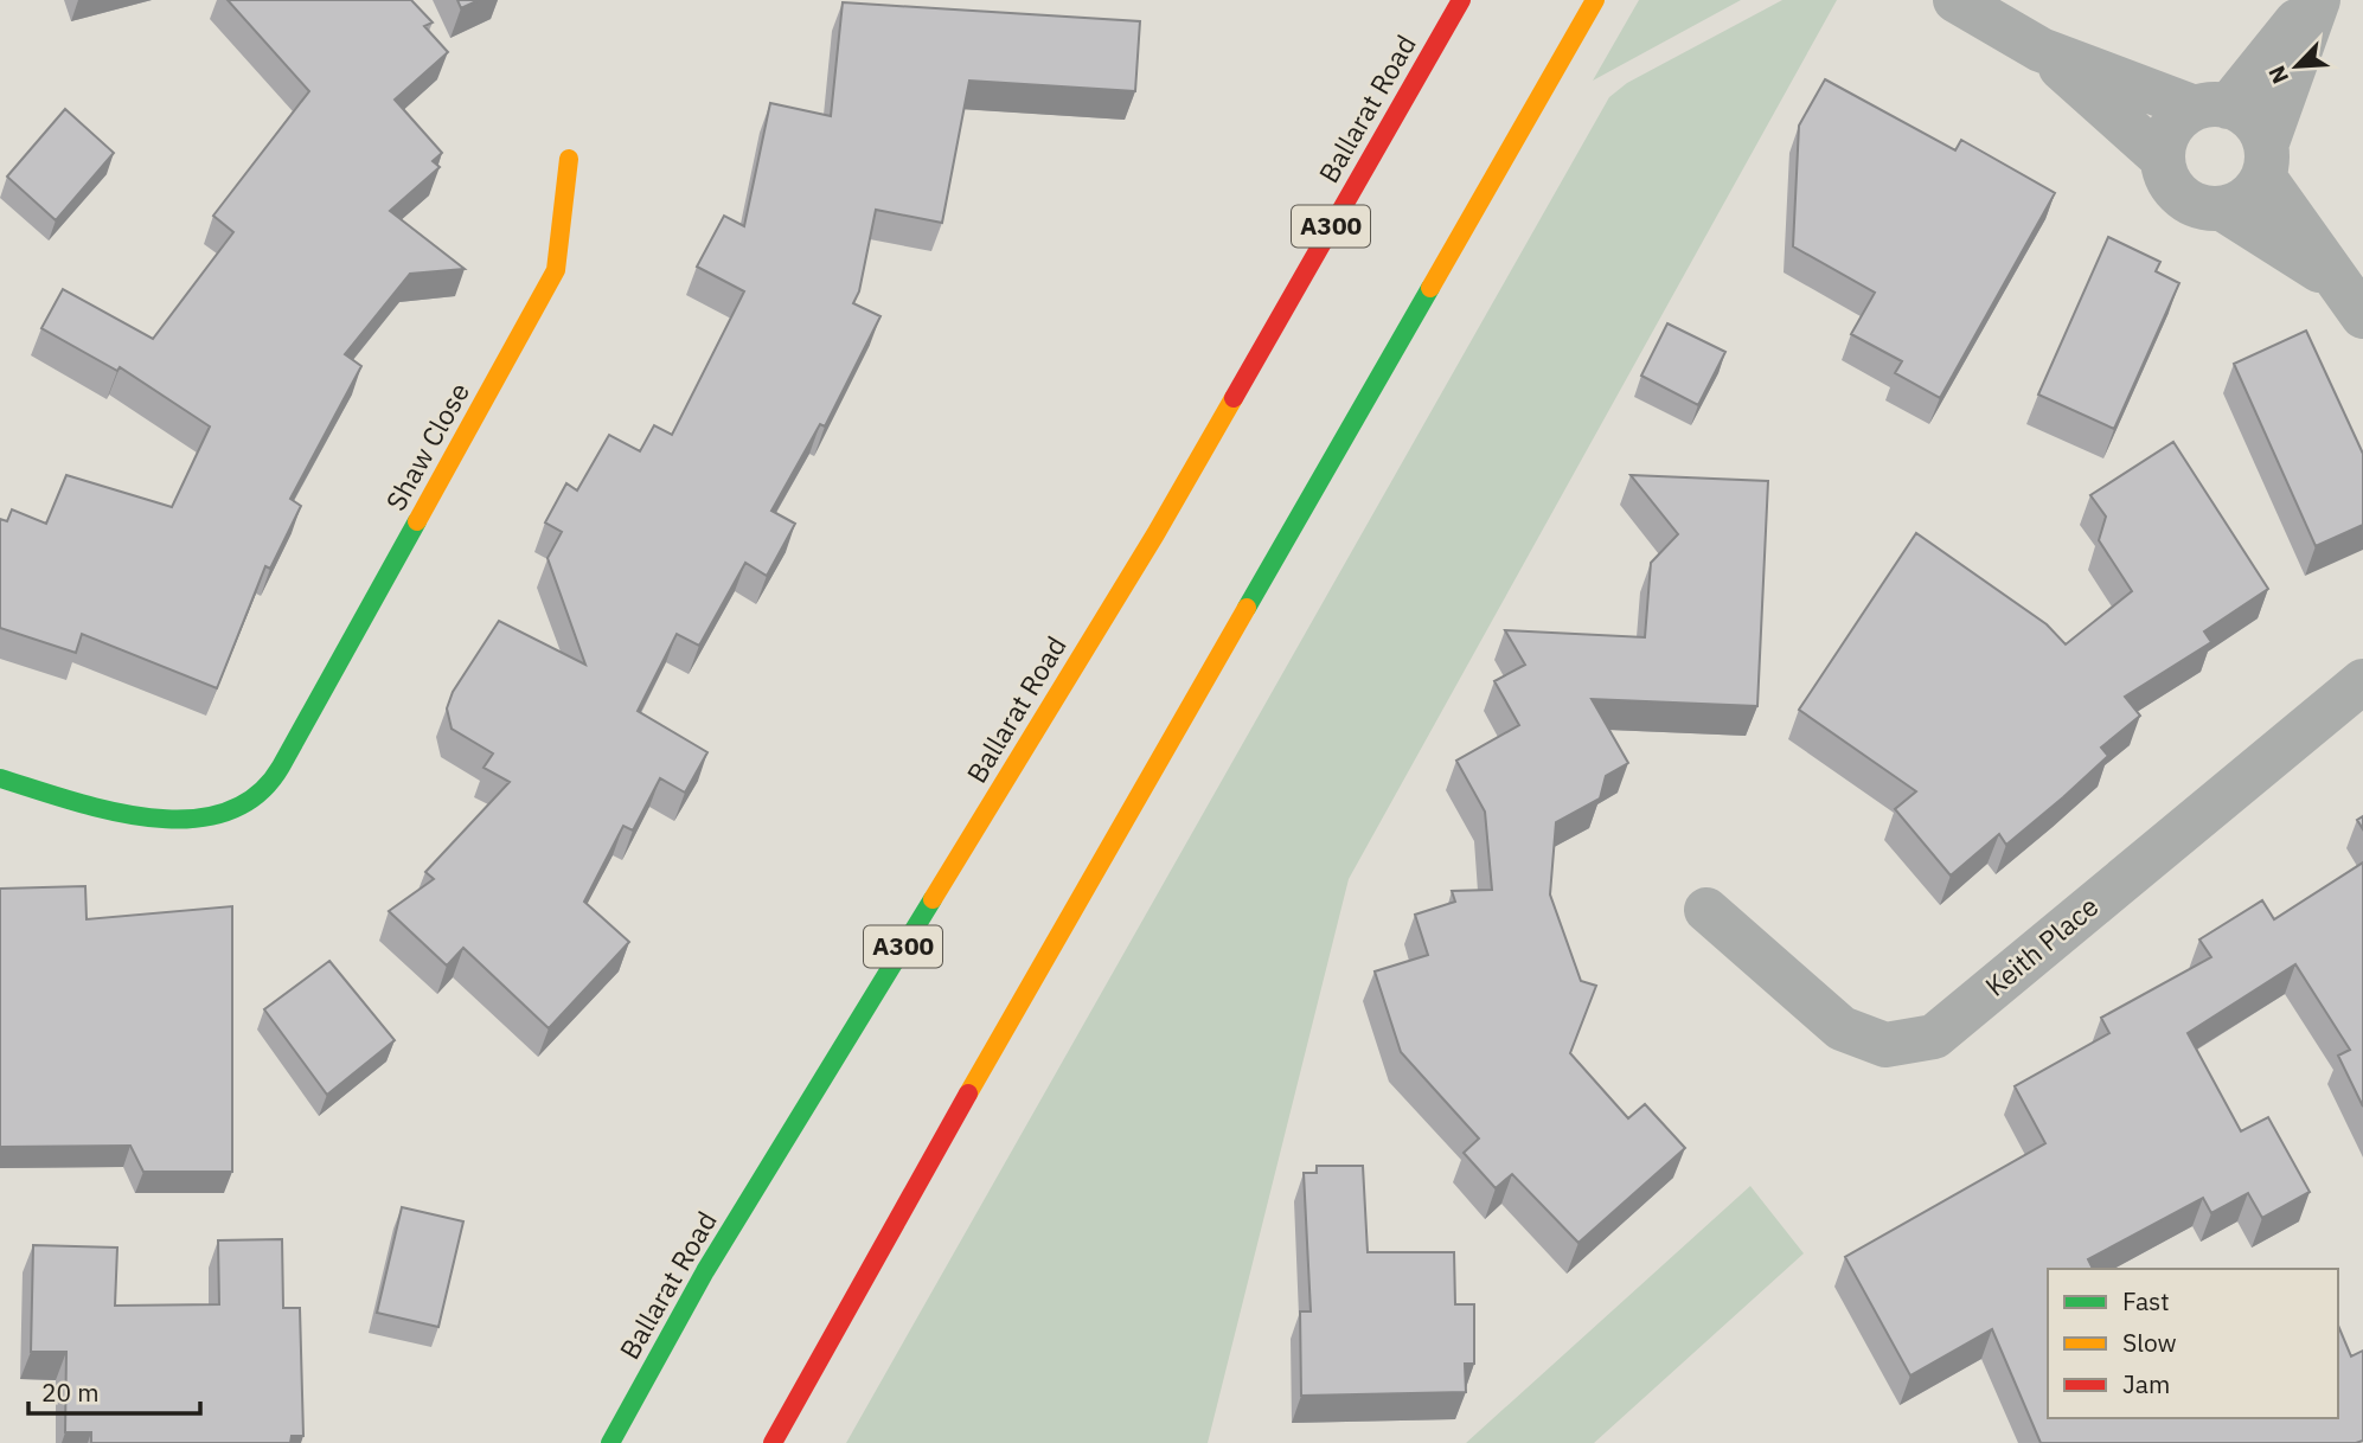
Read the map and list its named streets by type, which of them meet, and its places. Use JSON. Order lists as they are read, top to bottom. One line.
{"streets":{"main road":["Ballarat Road","A300","Shaw Close"],"street":["Keith Place"]},"legend":["Fast","Slow","Jam"],"scale_bar":"20 m","north":"bottom left"}
